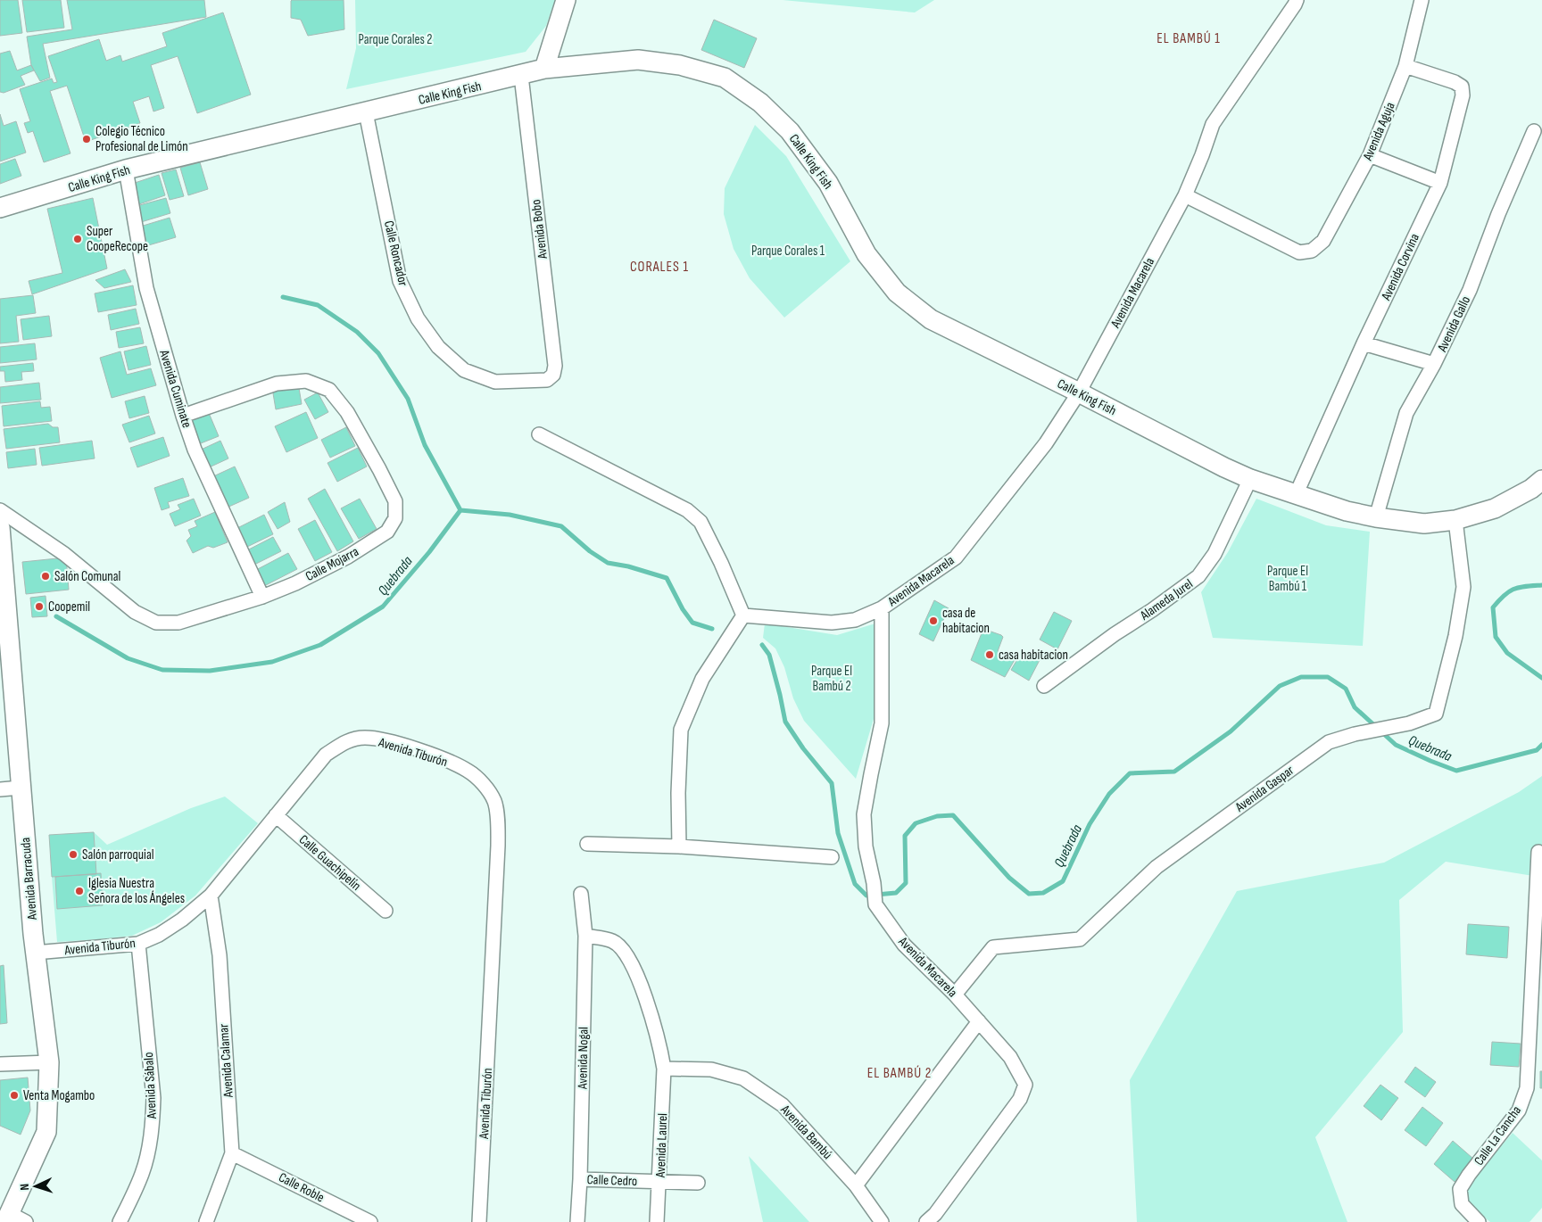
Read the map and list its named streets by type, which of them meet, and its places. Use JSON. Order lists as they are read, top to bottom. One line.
{"streets":{"street":["Calle King Fish","Avenida Aguja","Avenida Bobo","Calle Roncador","Avenida Corvina","Avenida Macarela","Avenida Gallo","Avenida Cuminate","Calle Mojarra","Alameda Jurel","Avenida Tiburón","Avenida Gaspar","Calle Guachipelín","Avenida Barracuda","Avenida Nogal","Avenida Calamar","Avenida Sábalo","Avenida Bambú","Calle La Cancha","Avenida Laurel","Calle Cedro","Calle Roble"]},"crossings":[["Calle King Fish","Avenida Bobo"],["Calle King Fish","Calle Roncador"],["Calle King Fish","Avenida Corvina"],["Calle King Fish","Avenida Macarela"],["Calle King Fish","Avenida Gallo"],["Calle King Fish","Avenida Cuminate"],["Calle King Fish","Alameda Jurel"],["Calle King Fish","Avenida Gaspar"],["Avenida Aguja","Avenida Corvina"],["Avenida Aguja","Avenida Macarela"],["Avenida Bobo","Calle Roncador"],["Avenida Macarela","Avenida Gaspar"],["Avenida Cuminate","Calle Mojarra"],["Avenida Tiburón","Calle Guachipelín"],["Avenida Tiburón","Avenida Barracuda"],["Avenida Tiburón","Avenida Calamar"],["Avenida Tiburón","Avenida Sábalo"],["Avenida Nogal","Calle Cedro"],["Avenida Calamar","Calle Roble"],["Avenida Bambú","Avenida Laurel"],["Avenida Laurel","Calle Cedro"]],"districts":["EL BAMBÚ 1","CORALES 1","EL BAMBÚ 2"],"water":["Quebrada"],"parks":["Parque Corales 2","Parque Corales 1","Parque El Bambú 1","Parque El Bambú 2"],"places":["Colegio Técnico Profesional de Limón","Super CoopeRecope","Salón Comunal","Coopemil","casa de habitacion","casa habitacion","Salón parroquial","Iglesia Nuestra Señora de los Ángeles","Venta Mogambo"],"north":"left"}
